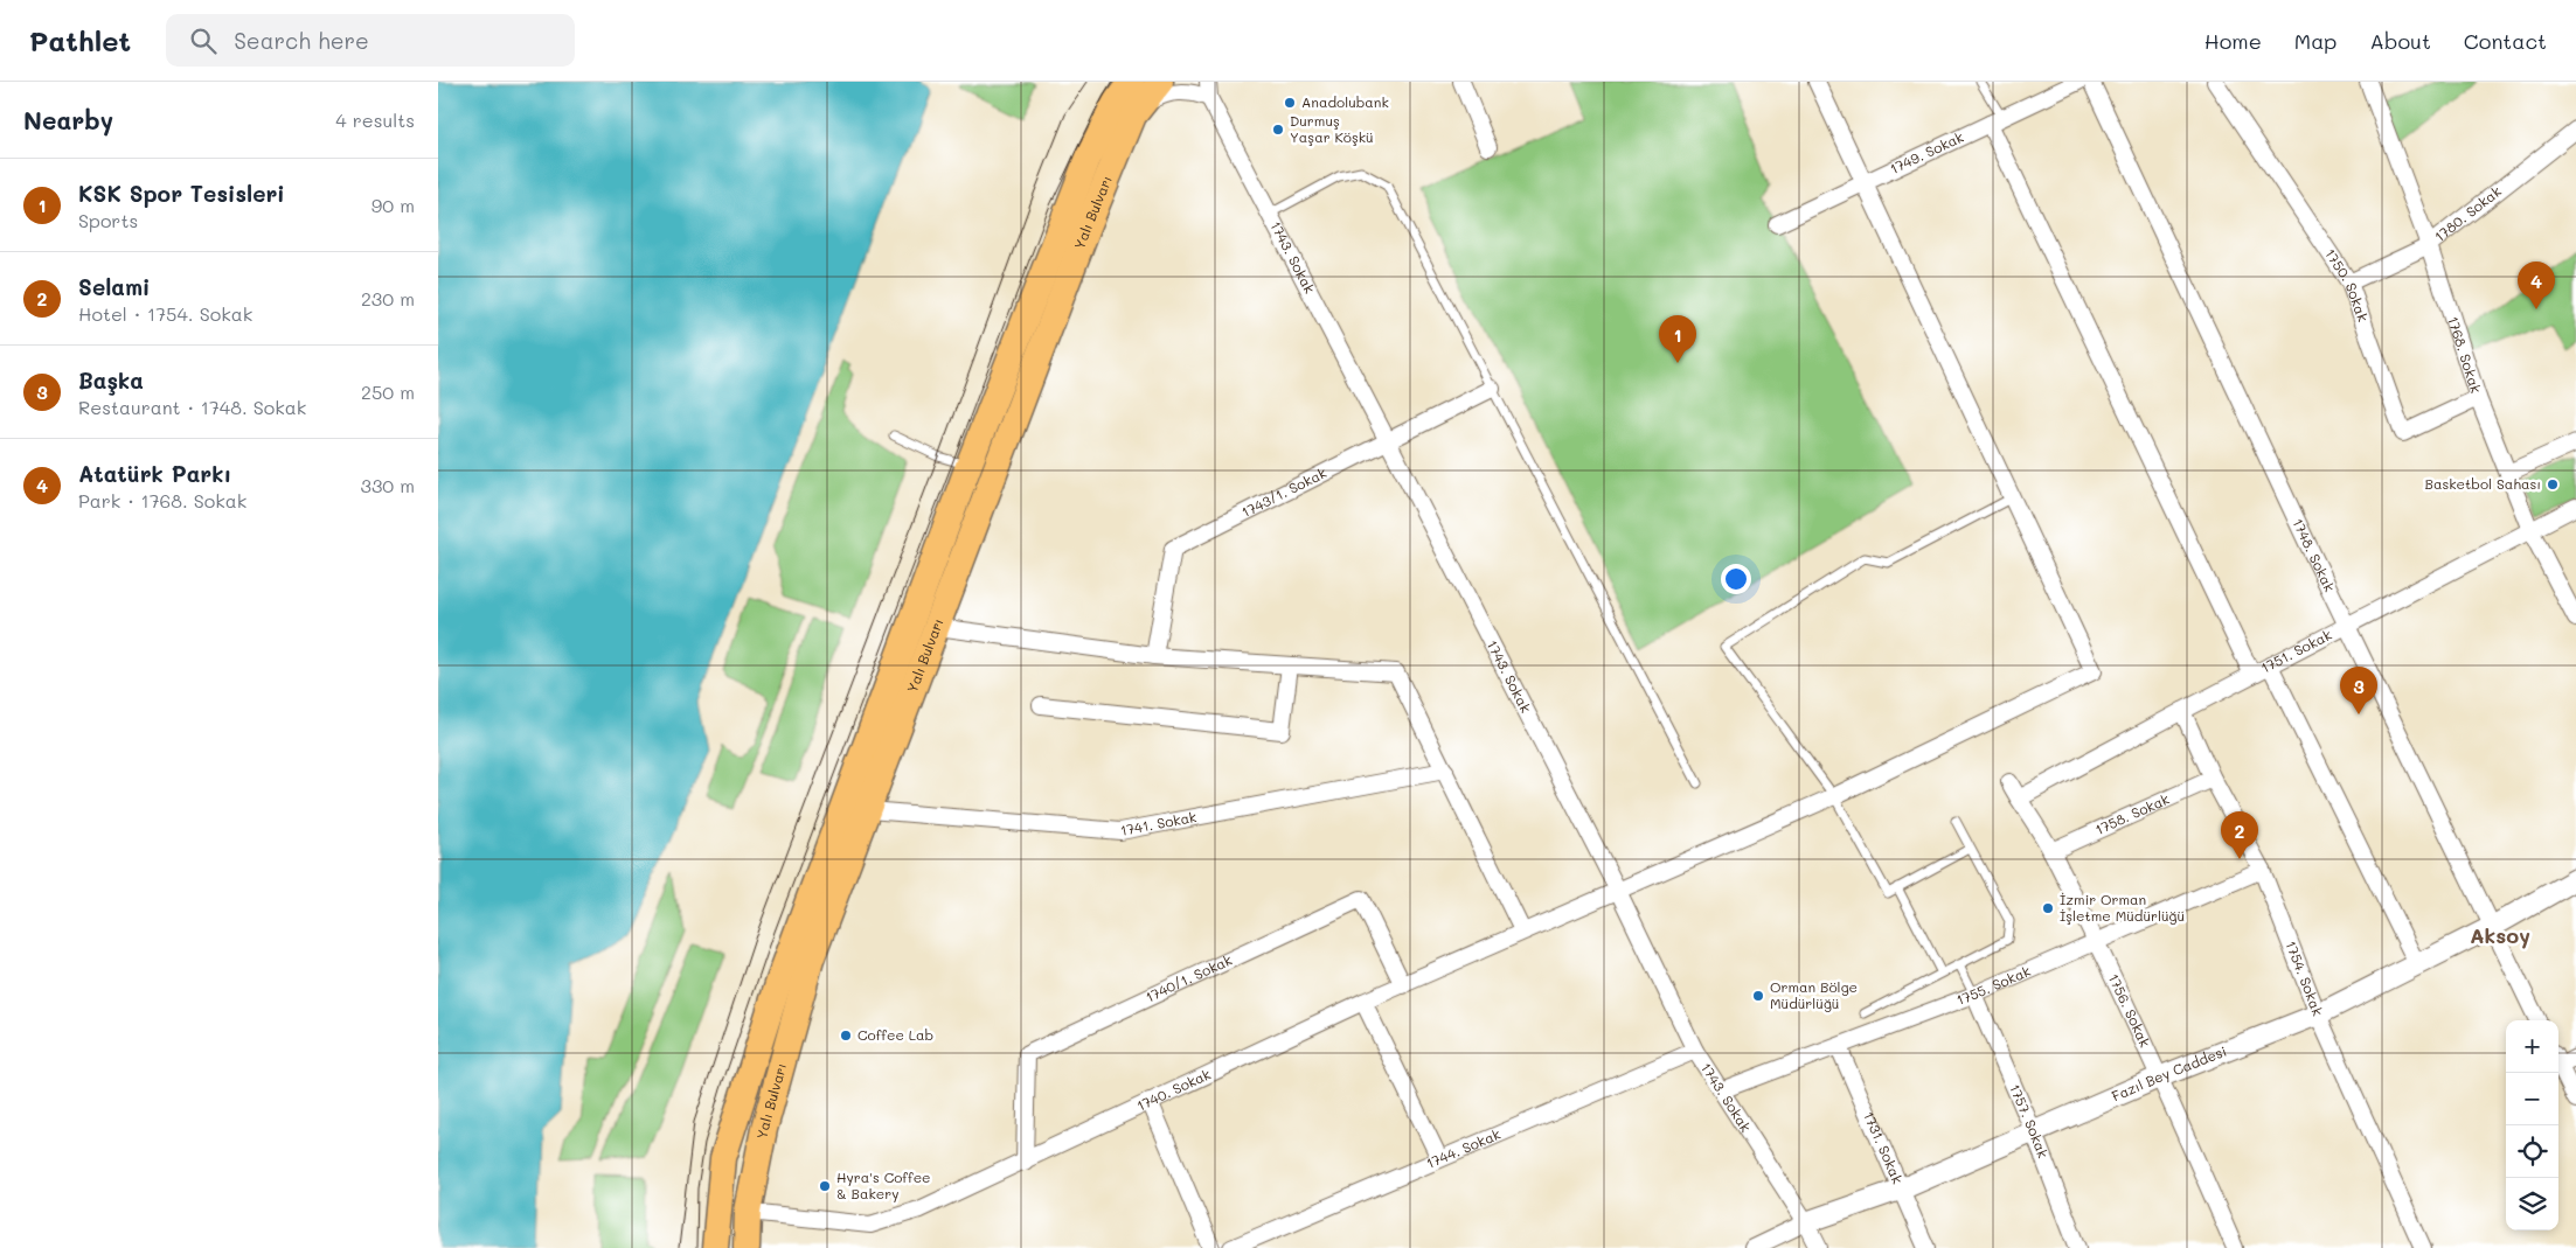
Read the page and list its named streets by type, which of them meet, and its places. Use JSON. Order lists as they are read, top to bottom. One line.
{"streets":{"main road":["Yalı Bulvarı","1740. Sokak"],"street":["1749. Sokak","1780. Sokak","1743. Sokak","1750. Sokak","1768. Sokak","1743/1. Sokak","1748. Sokak","1751. Sokak","1758. Sokak","1741. Sokak","1740/1. Sokak","1754. Sokak","1755. Sokak","1756. Sokak","Fazıl Bey Caddesi","1757. Sokak","1731. Sokak","1744. Sokak"]},"crossings":[["Yalı Bulvarı","1741. Sokak"],["Yalı Bulvarı","1740. Sokak"],["1780. Sokak","1750. Sokak"],["1780. Sokak","1768. Sokak"],["1743. Sokak","1743/1. Sokak"],["1743. Sokak","1755. Sokak"],["1743. Sokak","Fazıl Bey Caddesi"],["1743. Sokak","1740. Sokak"],["1743. Sokak","1744. Sokak"],["1750. Sokak","1768. Sokak"],["1768. Sokak","1751. Sokak"],["1748. Sokak","1751. Sokak"],["1748. Sokak","Fazıl Bey Caddesi"],["1751. Sokak","1754. Sokak"],["1751. Sokak","1756. Sokak"],["1758. Sokak","1754. Sokak"],["1758. Sokak","1756. Sokak"],["1740/1. Sokak","1740. Sokak"],["1754. Sokak","1755. Sokak"],["1754. Sokak","Fazıl Bey Caddesi"],["1755. Sokak","1756. Sokak"],["1755. Sokak","1757. Sokak"],["1755. Sokak","1731. Sokak"],["1756. Sokak","Fazıl Bey Caddesi"],["Fazıl Bey Caddesi","1757. Sokak"],["Fazıl Bey Caddesi","1731. Sokak"]],"districts":["Aksoy"],"places":["Anadolubank","Durmuş Yaşar Köşkü","Basketbol Sahası","İzmir Orman İşletme Müdürlüğü","Orman Bölge Müdürlüğü","Coffee Lab","Hyra's Coffee & Bakery"],"page":{"header":"Pathlet","search":"Search here","nav":["Home","Map","About","Contact"],"heading":["Nearby","4 results"],"list":[{"mark":"1","name":"KSK Spor Tesisleri","note":"Sports","value":"90 m"},{"mark":"2","name":"Selami","note":"Hotel · 1754. Sokak","value":"230 m"},{"mark":"3","name":"Başka","note":"Restaurant · 1748. Sokak","value":"250 m"},{"mark":"4","name":"Atatürk Parkı","note":"Park · 1768. Sokak","value":"330 m"}],"pins":["4","1","3","2"],"map_buttons":["+","−"]}}
